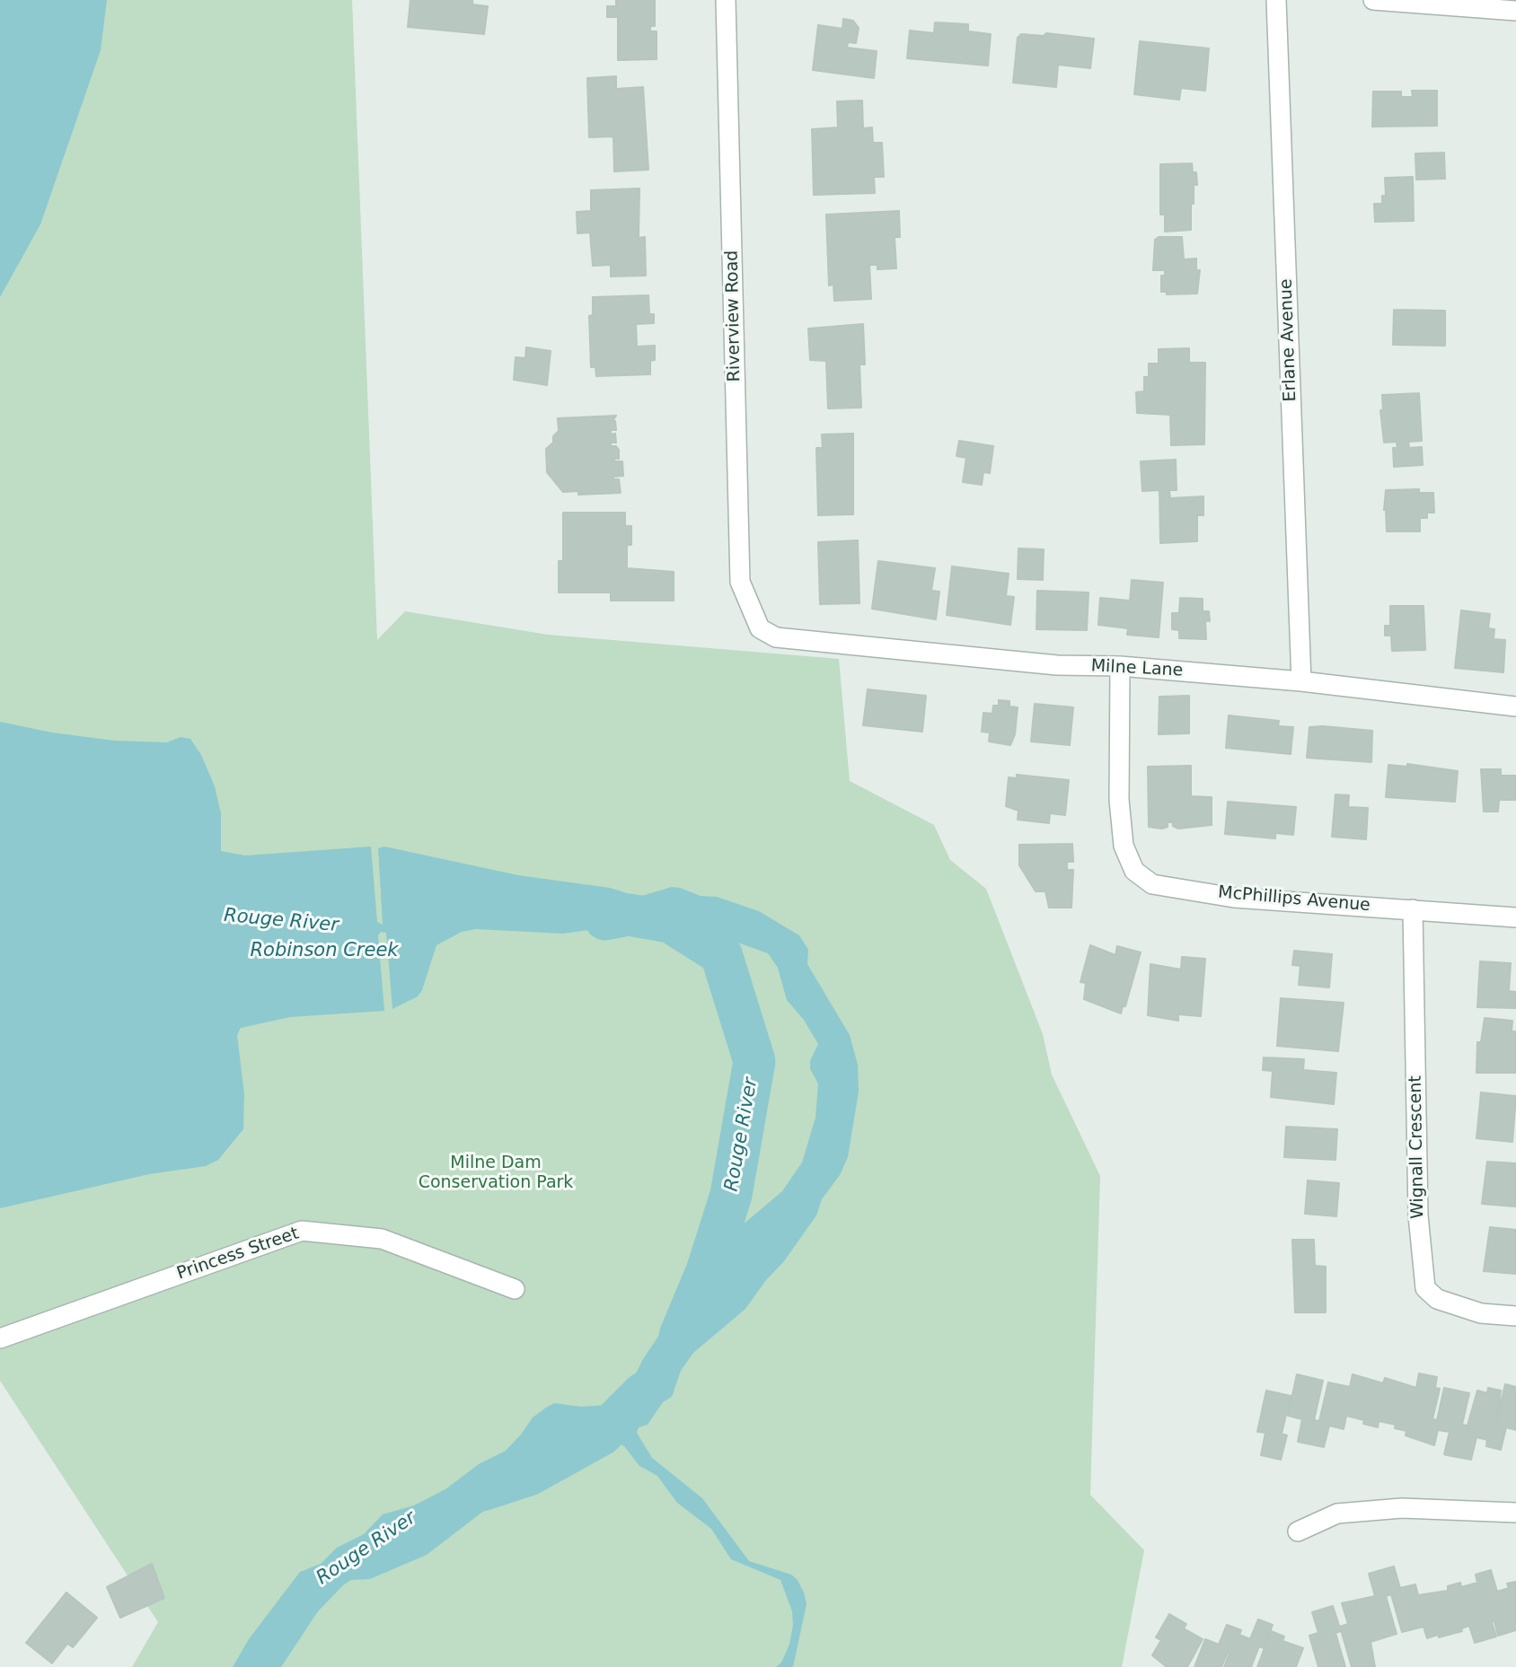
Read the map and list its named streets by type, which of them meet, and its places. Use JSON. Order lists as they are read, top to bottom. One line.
{"streets":{"street":["Riverview Road","Erlane Avenue","Milne Lane","McPhillips Avenue","Wignall Crescent","Princess Street"]},"crossings":[["Riverview Road","Milne Lane"],["Erlane Avenue","Milne Lane"],["Milne Lane","McPhillips Avenue"],["McPhillips Avenue","Wignall Crescent"]],"water":["Rouge River","Robinson Creek"],"parks":["Milne Dam Conservation Park"]}
